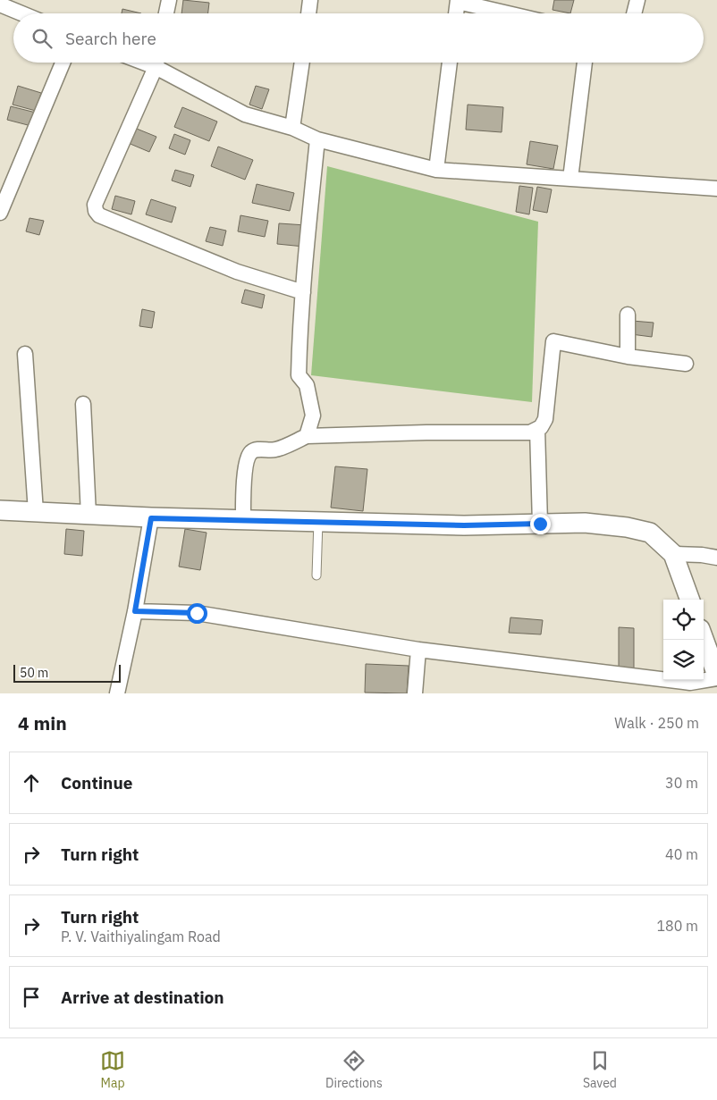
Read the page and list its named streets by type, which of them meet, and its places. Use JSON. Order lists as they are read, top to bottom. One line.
{"scale_bar":"50 m","page":{"search":"Search here","scale":"50 m","heading":["4 min","Walk · 250 m"],"list":[["Continue","30 m"],["Turn right","40 m"],["Turn right","P. V. Vaithiyalingam Road","180 m"],"Arrive at destination"],"nav":["Map","Directions","Saved"]}}
